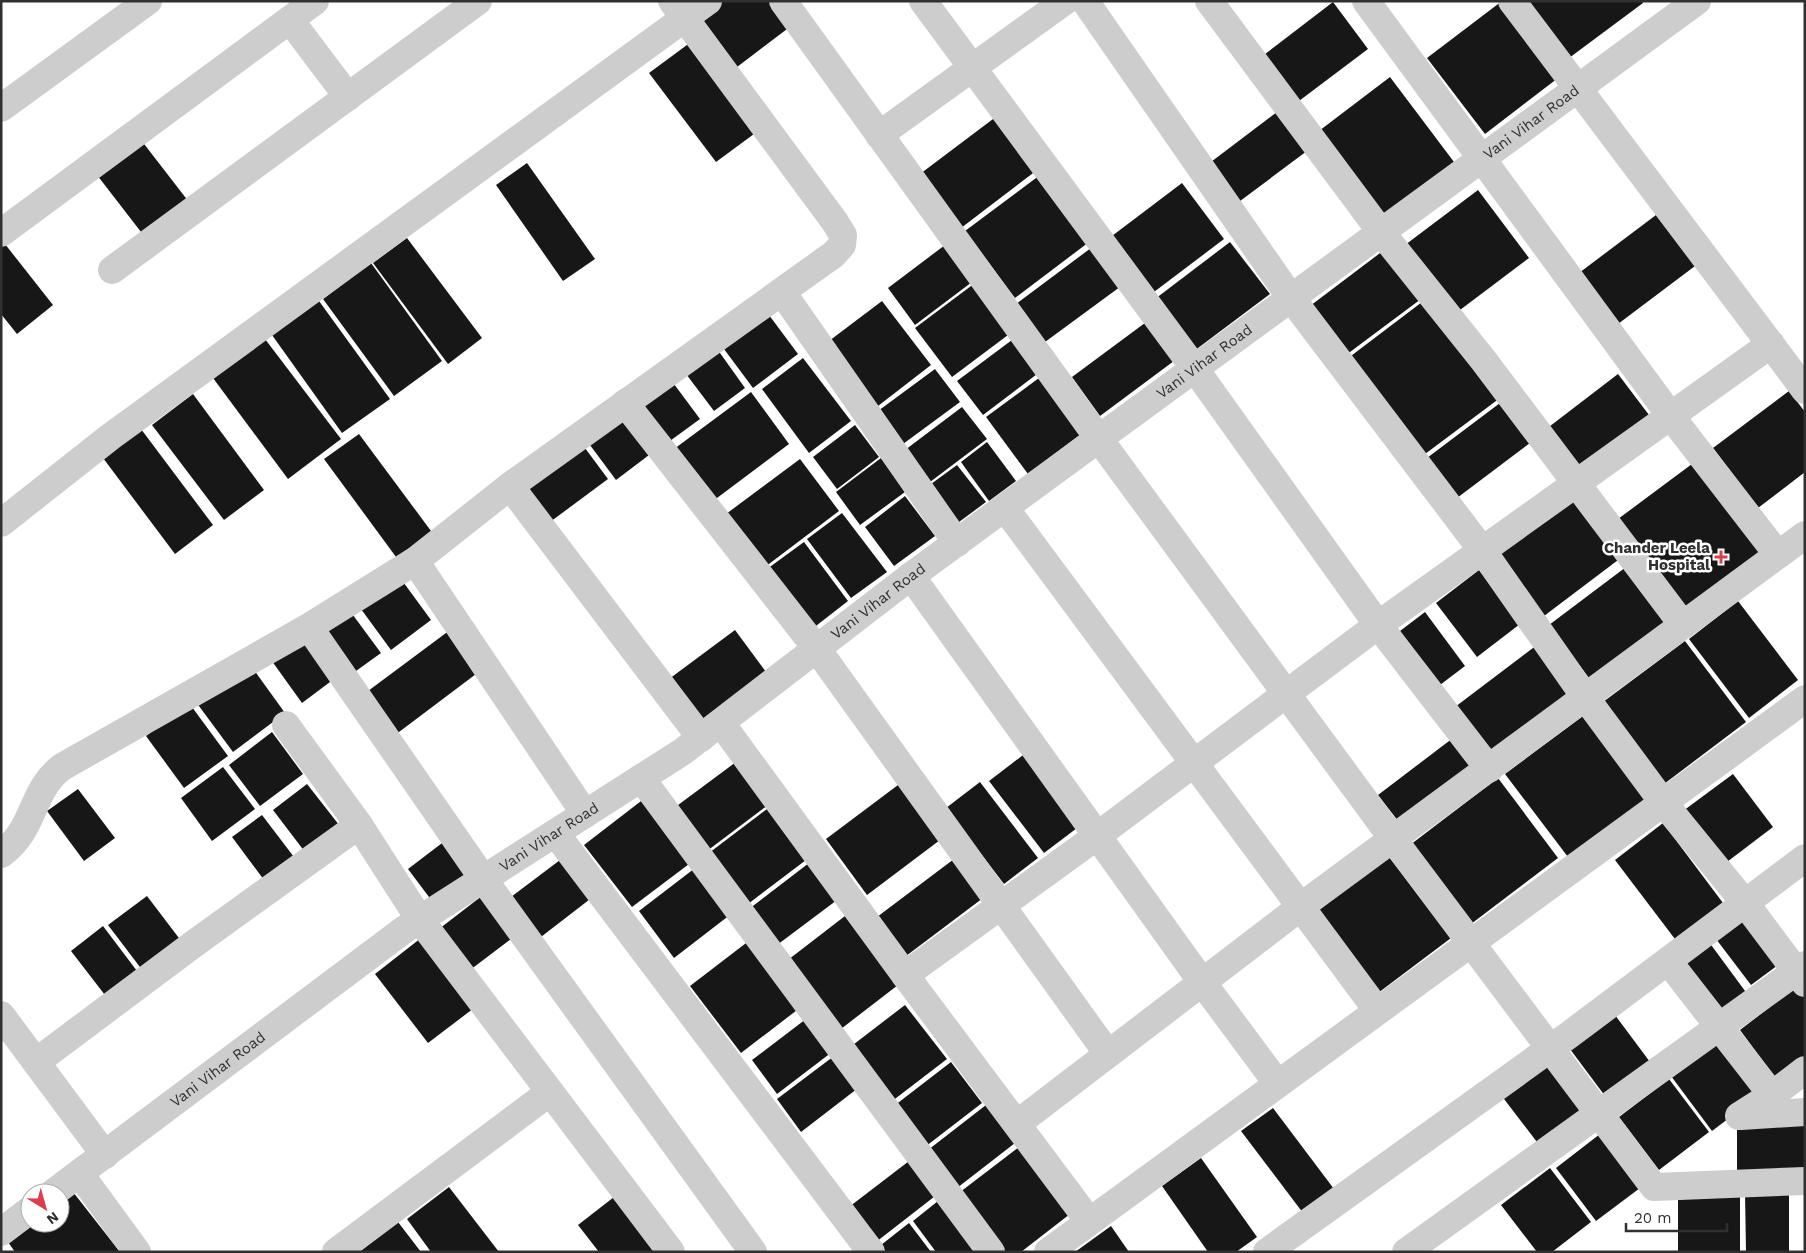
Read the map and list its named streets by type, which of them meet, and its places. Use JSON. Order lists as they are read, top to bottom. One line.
{"streets":{"street":["Vani Vihar Road"]},"places":{"health":["Chander Leela Hospital"]},"scale_bar":"20 m","north":"bottom right"}
